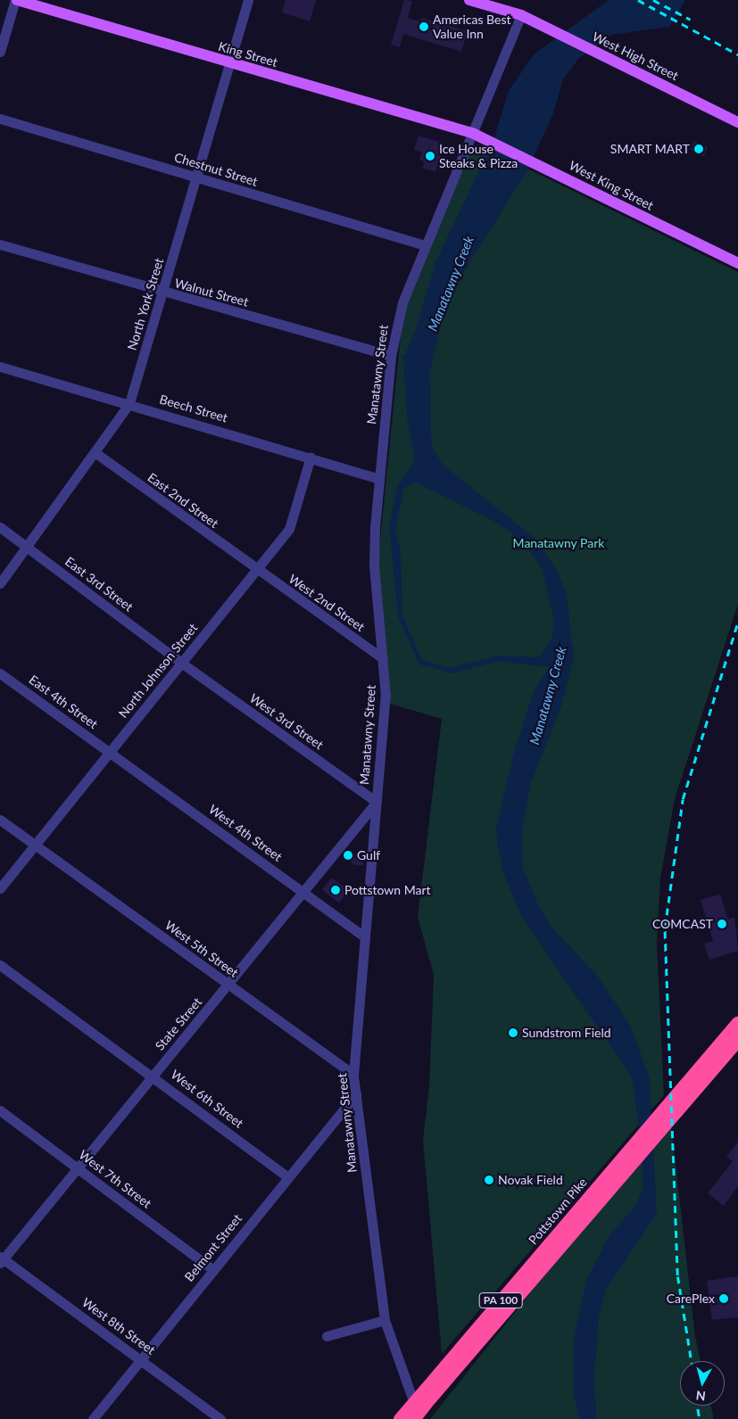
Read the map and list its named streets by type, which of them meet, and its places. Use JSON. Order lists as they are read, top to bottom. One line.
{"streets":{"highway":["Pottstown Pike","PA 100"],"main road":["King Street","West High Street","West King Street"],"street":["Chestnut Street","Walnut Street","North York Street","Manatawny Street","Beech Street","East 2nd Street","East 3rd Street","West 2nd Street","North Johnson Street","East 4th Street","West 3rd Street","West 4th Street","West 5th Street","State Street","West 6th Street","West 7th Street","Belmont Street","West 8th Street"]},"crossings":[["King Street","West King Street"],["King Street","North York Street"],["King Street","Manatawny Street"],["West High Street","Manatawny Street"],["Chestnut Street","North York Street"],["Chestnut Street","Manatawny Street"],["West King Street","Manatawny Street"],["Walnut Street","North York Street"],["Walnut Street","Manatawny Street"],["North York Street","Beech Street"],["North York Street","East 2nd Street"],["North York Street","East 3rd Street"],["Manatawny Street","Beech Street"],["Manatawny Street","West 2nd Street"],["Manatawny Street","West 3rd Street"],["Manatawny Street","West 4th Street"],["Manatawny Street","West 5th Street"],["Manatawny Street","State Street"],["Manatawny Street","Belmont Street"],["Beech Street","North Johnson Street"],["East 2nd Street","West 2nd Street"],["East 2nd Street","North Johnson Street"],["East 3rd Street","North Johnson Street"],["East 3rd Street","West 3rd Street"],["West 2nd Street","North Johnson Street"],["North Johnson Street","East 4th Street"],["North Johnson Street","West 3rd Street"],["North Johnson Street","West 4th Street"],["North Johnson Street","West 5th Street"],["East 4th Street","West 4th Street"],["West 3rd Street","State Street"],["West 4th Street","State Street"],["West 5th Street","State Street"],["State Street","West 6th Street"],["State Street","West 7th Street"],["State Street","West 8th Street"],["West 6th Street","Belmont Street"],["West 7th Street","Belmont Street"],["Belmont Street","West 8th Street"]],"water":["Manatawny Creek"],"parks":["Manatawny Park"],"places":["Americas Best Value Inn","SMART MART","Ice House Steaks & Pizza","Gulf","Pottstown Mart","COMCAST","Sundstrom Field","Novak Field","CarePlex"],"north":"bottom"}
